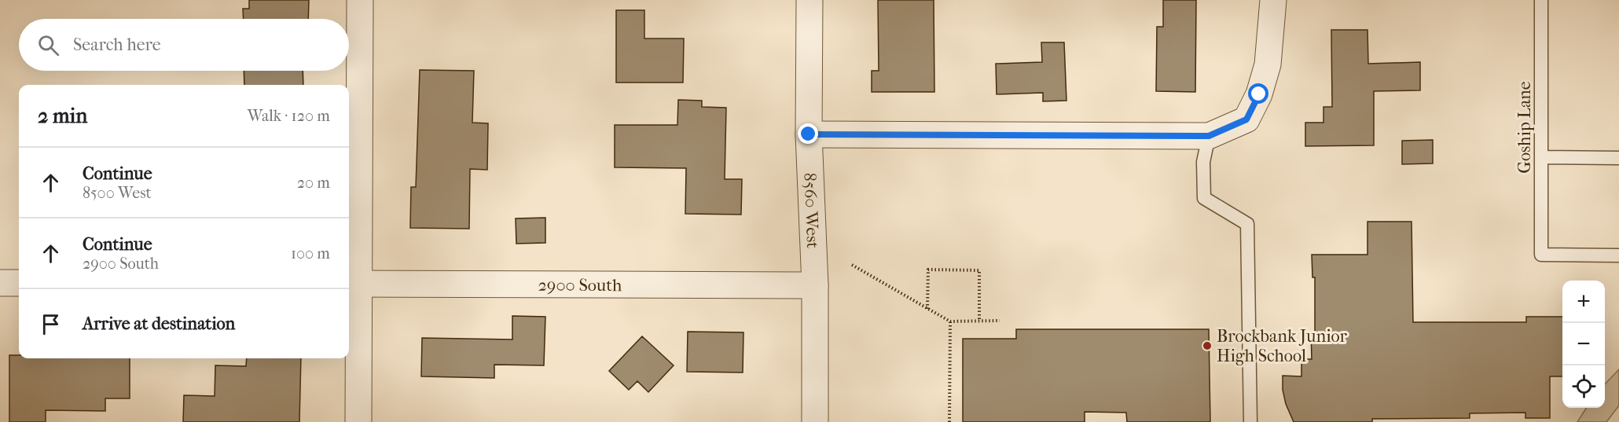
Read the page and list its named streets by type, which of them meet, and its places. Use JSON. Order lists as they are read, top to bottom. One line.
{"streets":{"street":["8560 West","2900 South"],"lane":["Goship Lane"]},"crossings":[["8560 West","2900 South"]],"places":["Brockbank Junior High School"],"page":{"search":"Search here","heading":["2 min","Walk · 120 m"],"list":[["Continue","8500 West","20 m"],["Continue","2900 South","100 m"],"Arrive at destination"],"map_buttons":["+","−"]}}
